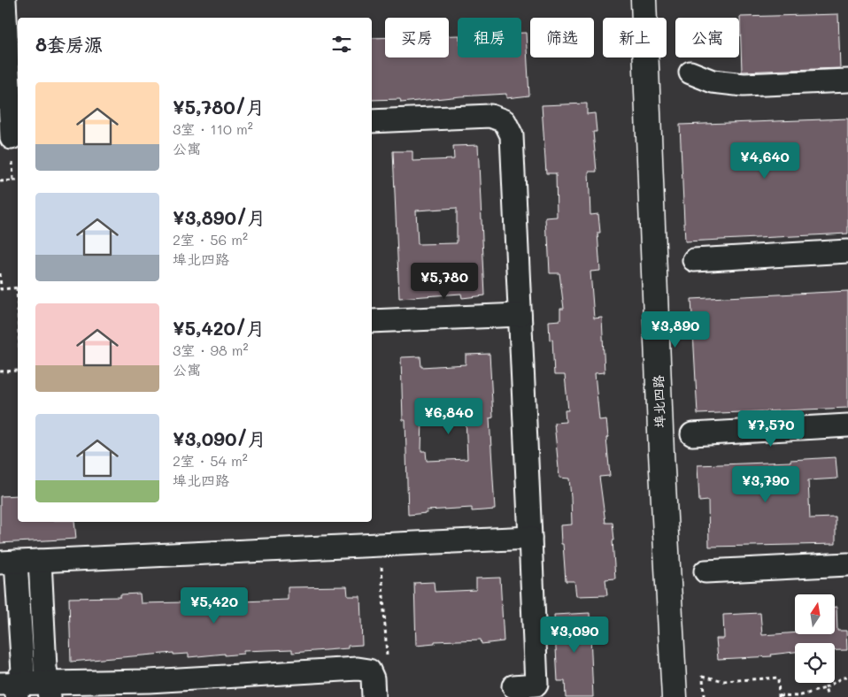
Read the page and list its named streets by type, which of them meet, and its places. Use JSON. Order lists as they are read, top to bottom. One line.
{"streets":{"street":["埠北四路"]},"north":"top","page":{"chip":["买房","租房","筛选","新上","公寓"],"heading":"8套房源","list":[{"name":"¥5,780/月","note":"3室 · 110 m² · 公寓"},{"name":"¥3,890/月","note":"2室 · 56 m² · 埠北四路"},{"name":"¥5,420/月","note":"3室 · 98 m² · 公寓"},{"name":"¥3,090/月","note":"2室 · 54 m² · 埠北四路"}],"price":["¥4,640","¥5,780","¥3,890","¥6,840","¥7,570","¥3,790","¥5,420","¥3,090"]}}
